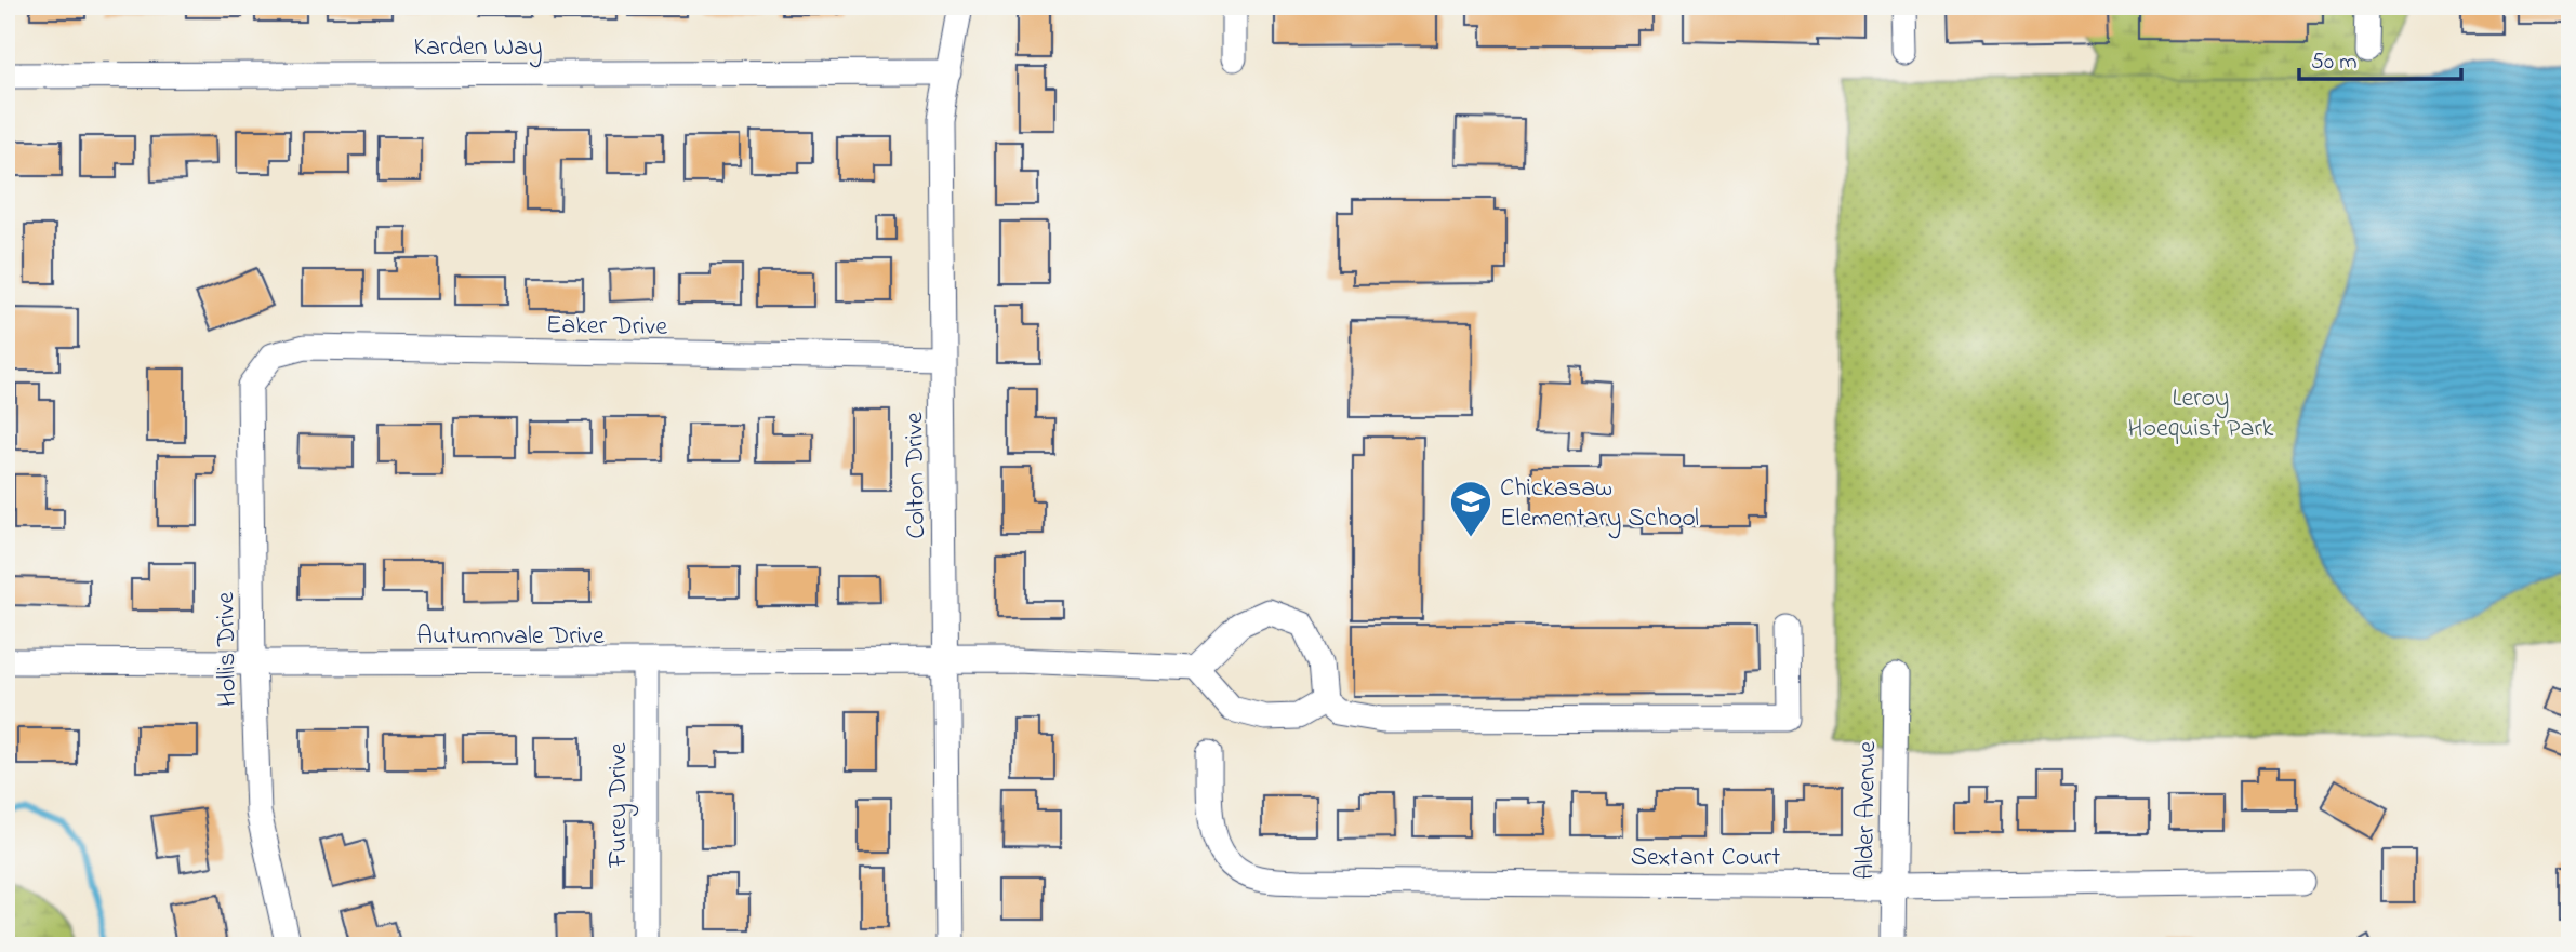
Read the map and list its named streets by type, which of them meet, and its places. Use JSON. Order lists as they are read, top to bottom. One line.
{"streets":{"street":["Karden Way","Eaker Drive","Colton Drive","Autumnvale Drive","Hollis Drive","Furey Drive","Alder Avenue","Sextant Court"]},"crossings":[["Karden Way","Colton Drive"],["Eaker Drive","Colton Drive"],["Eaker Drive","Hollis Drive"],["Colton Drive","Autumnvale Drive"],["Autumnvale Drive","Hollis Drive"],["Autumnvale Drive","Furey Drive"],["Alder Avenue","Sextant Court"]],"parks":["Leroy Hoequist Park"],"places":{"school or university":["Chickasaw Elementary School"]},"scale_bar":"50 m"}
